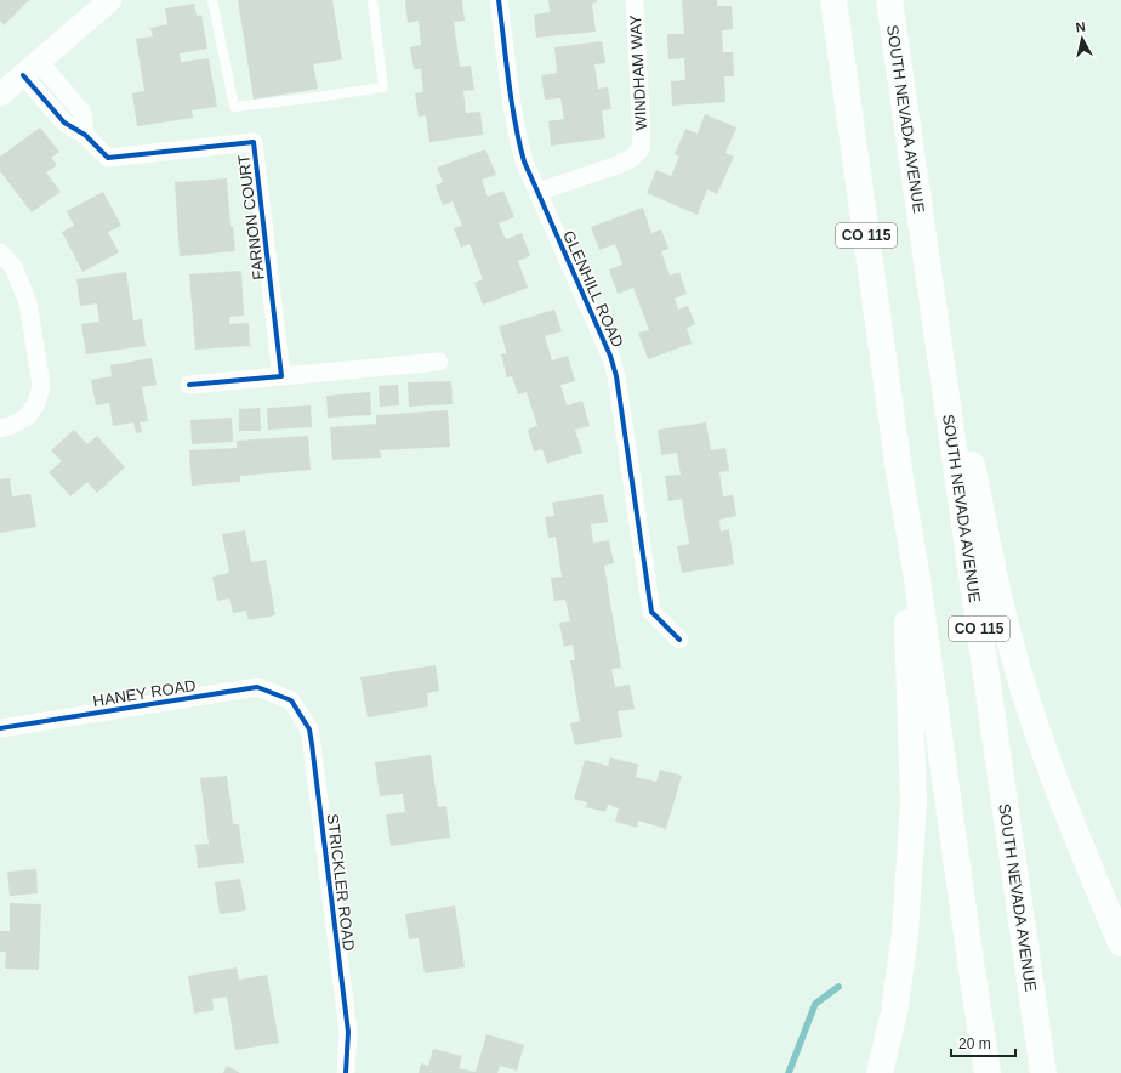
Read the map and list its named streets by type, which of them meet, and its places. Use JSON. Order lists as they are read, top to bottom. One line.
{"streets":{"highway":["SOUTH NEVADA AVENUE","CO 115"],"street":["WINDHAM WAY","FARNON COURT","GLENHILL ROAD","HANEY ROAD","STRICKLER ROAD"]},"crossings":[["WINDHAM WAY","GLENHILL ROAD"],["HANEY ROAD","STRICKLER ROAD"]],"scale_bar":"20 m","north":"top"}
